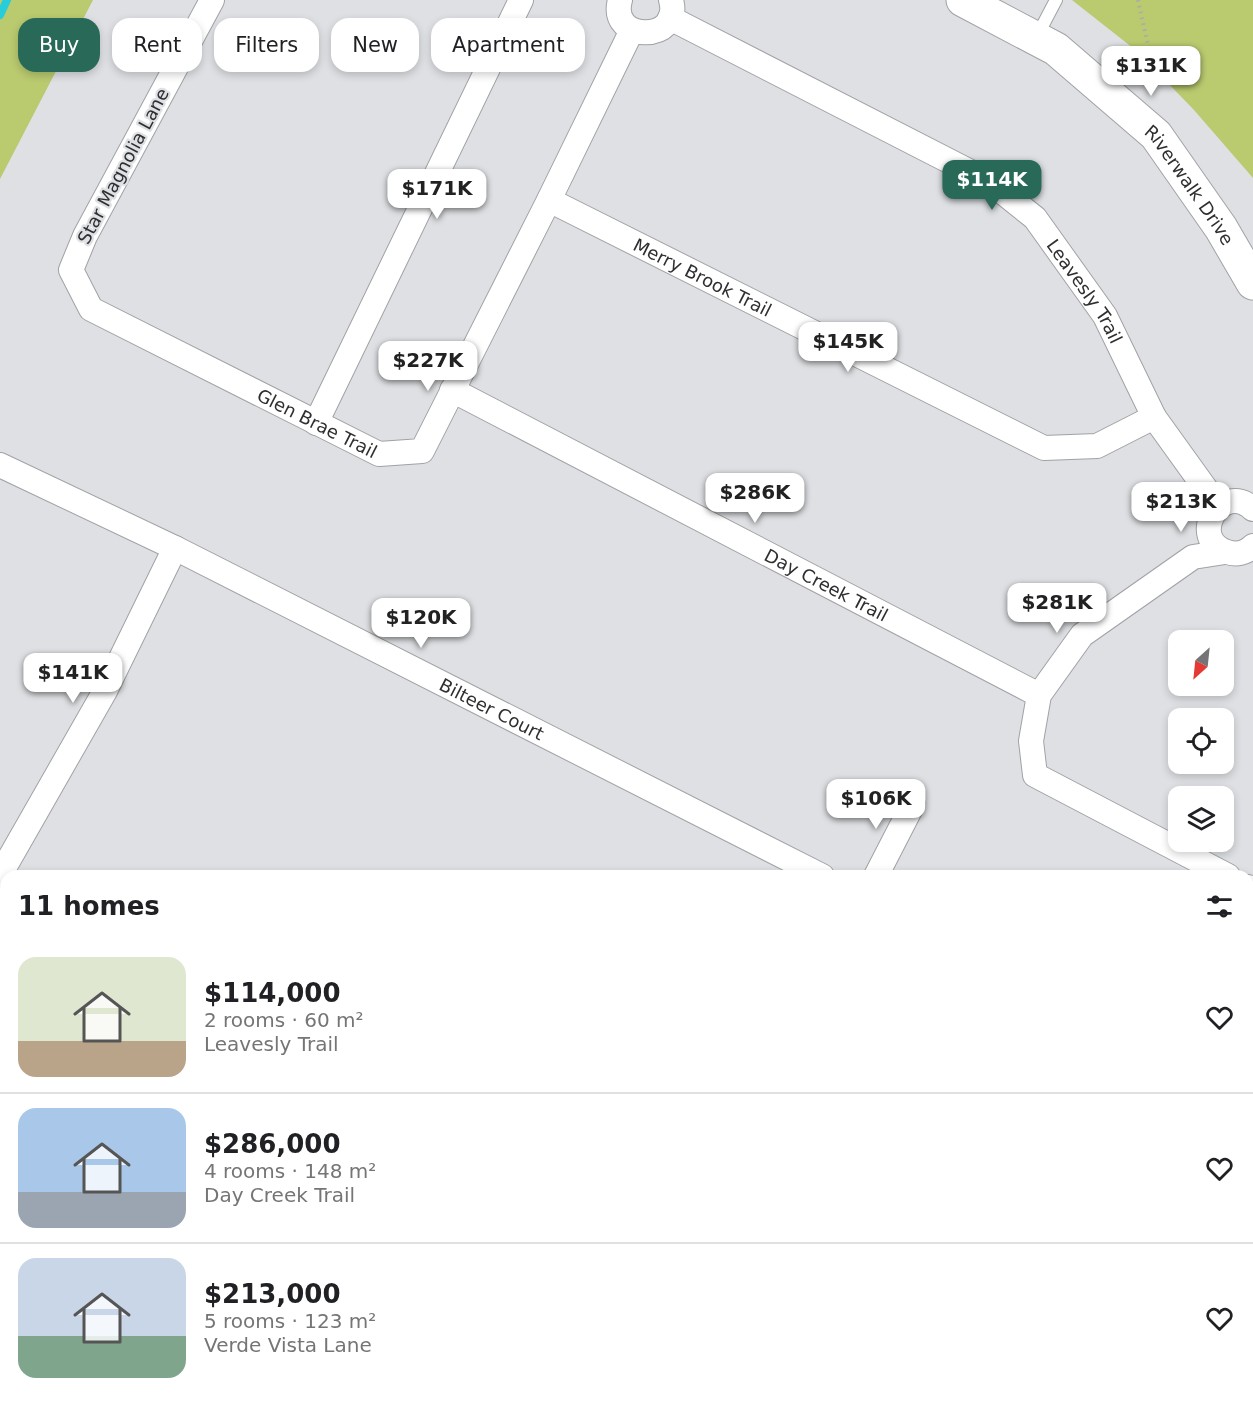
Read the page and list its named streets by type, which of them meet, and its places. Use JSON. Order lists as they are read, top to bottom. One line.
{"streets":{"street":["Star Magnolia Lane","Riverwalk Drive","Merry Brook Trail","Leavesly Trail","Glen Brae Trail","Day Creek Trail","Bilteer Court"]},"crossings":[["Star Magnolia Lane","Glen Brae Trail"],["Merry Brook Trail","Leavesly Trail"],["Merry Brook Trail","Glen Brae Trail"],["Glen Brae Trail","Day Creek Trail"]],"north":"bottom left","page":{"chip":["Buy","Rent","Filters","New","Apartment"],"price":["$131K","$114K","$171K","$145K","$227K","$286K","$213K","$281K","$120K","$141K","$106K"],"heading":"11 homes","list":[{"name":"$114,000","note":"2 rooms · 60 m² · Leavesly Trail"},{"name":"$286,000","note":"4 rooms · 148 m² · Day Creek Trail"},{"name":"$213,000","note":"5 rooms · 123 m² · Verde Vista Lane"}]}}
